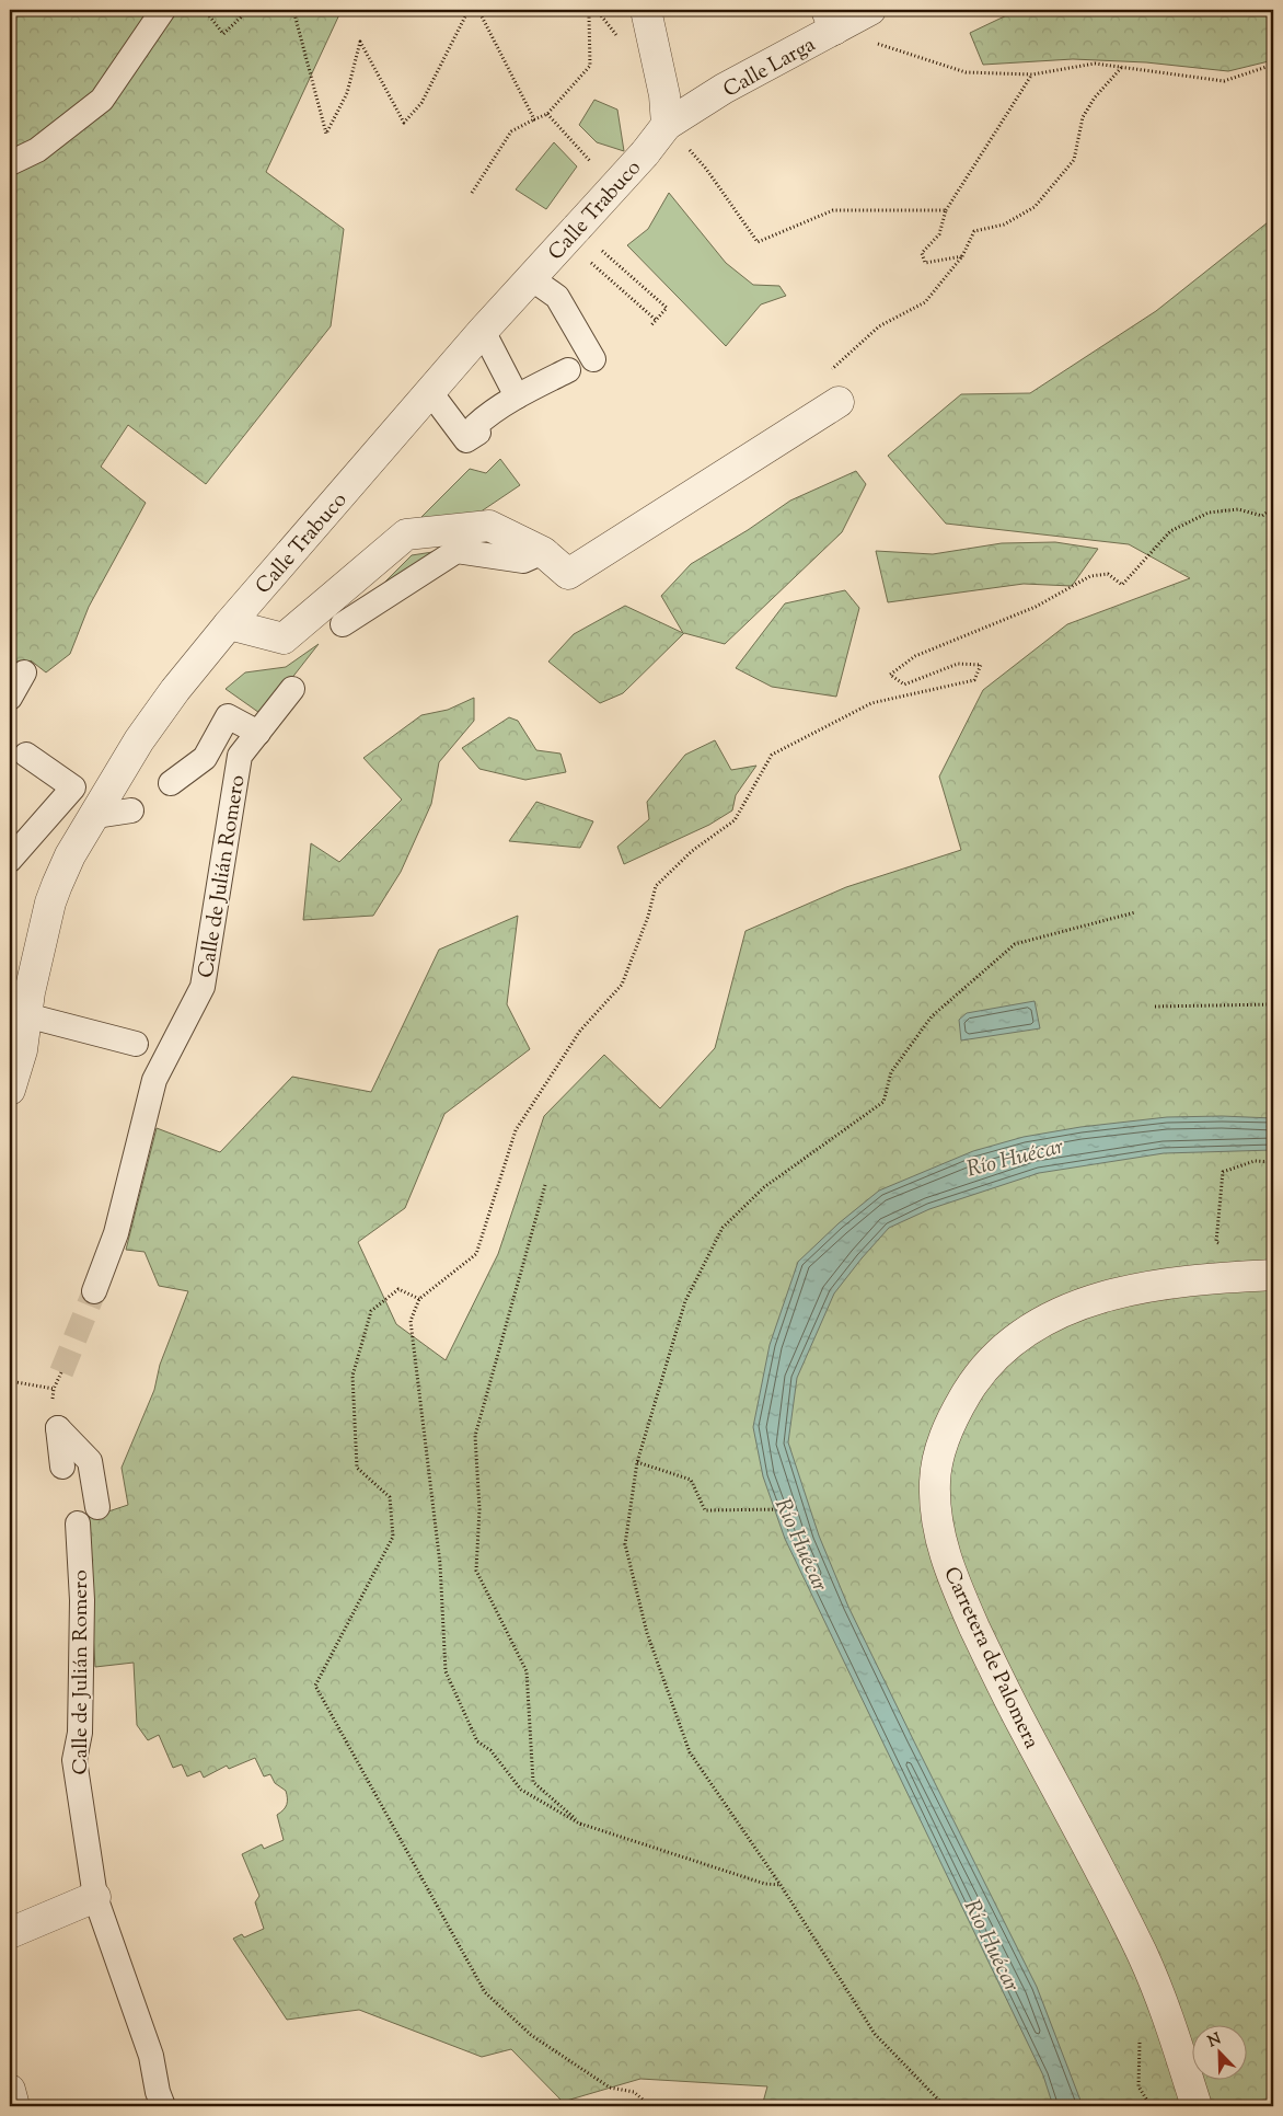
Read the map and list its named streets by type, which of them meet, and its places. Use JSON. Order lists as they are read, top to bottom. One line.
{"streets":{"street":["Calle Larga","Calle Trabuco","Calle de Julián Romero","Carretera de Palomera"]},"crossings":[["Calle Larga","Calle Trabuco"]],"water":["Río Huécar"],"north":"top left"}
